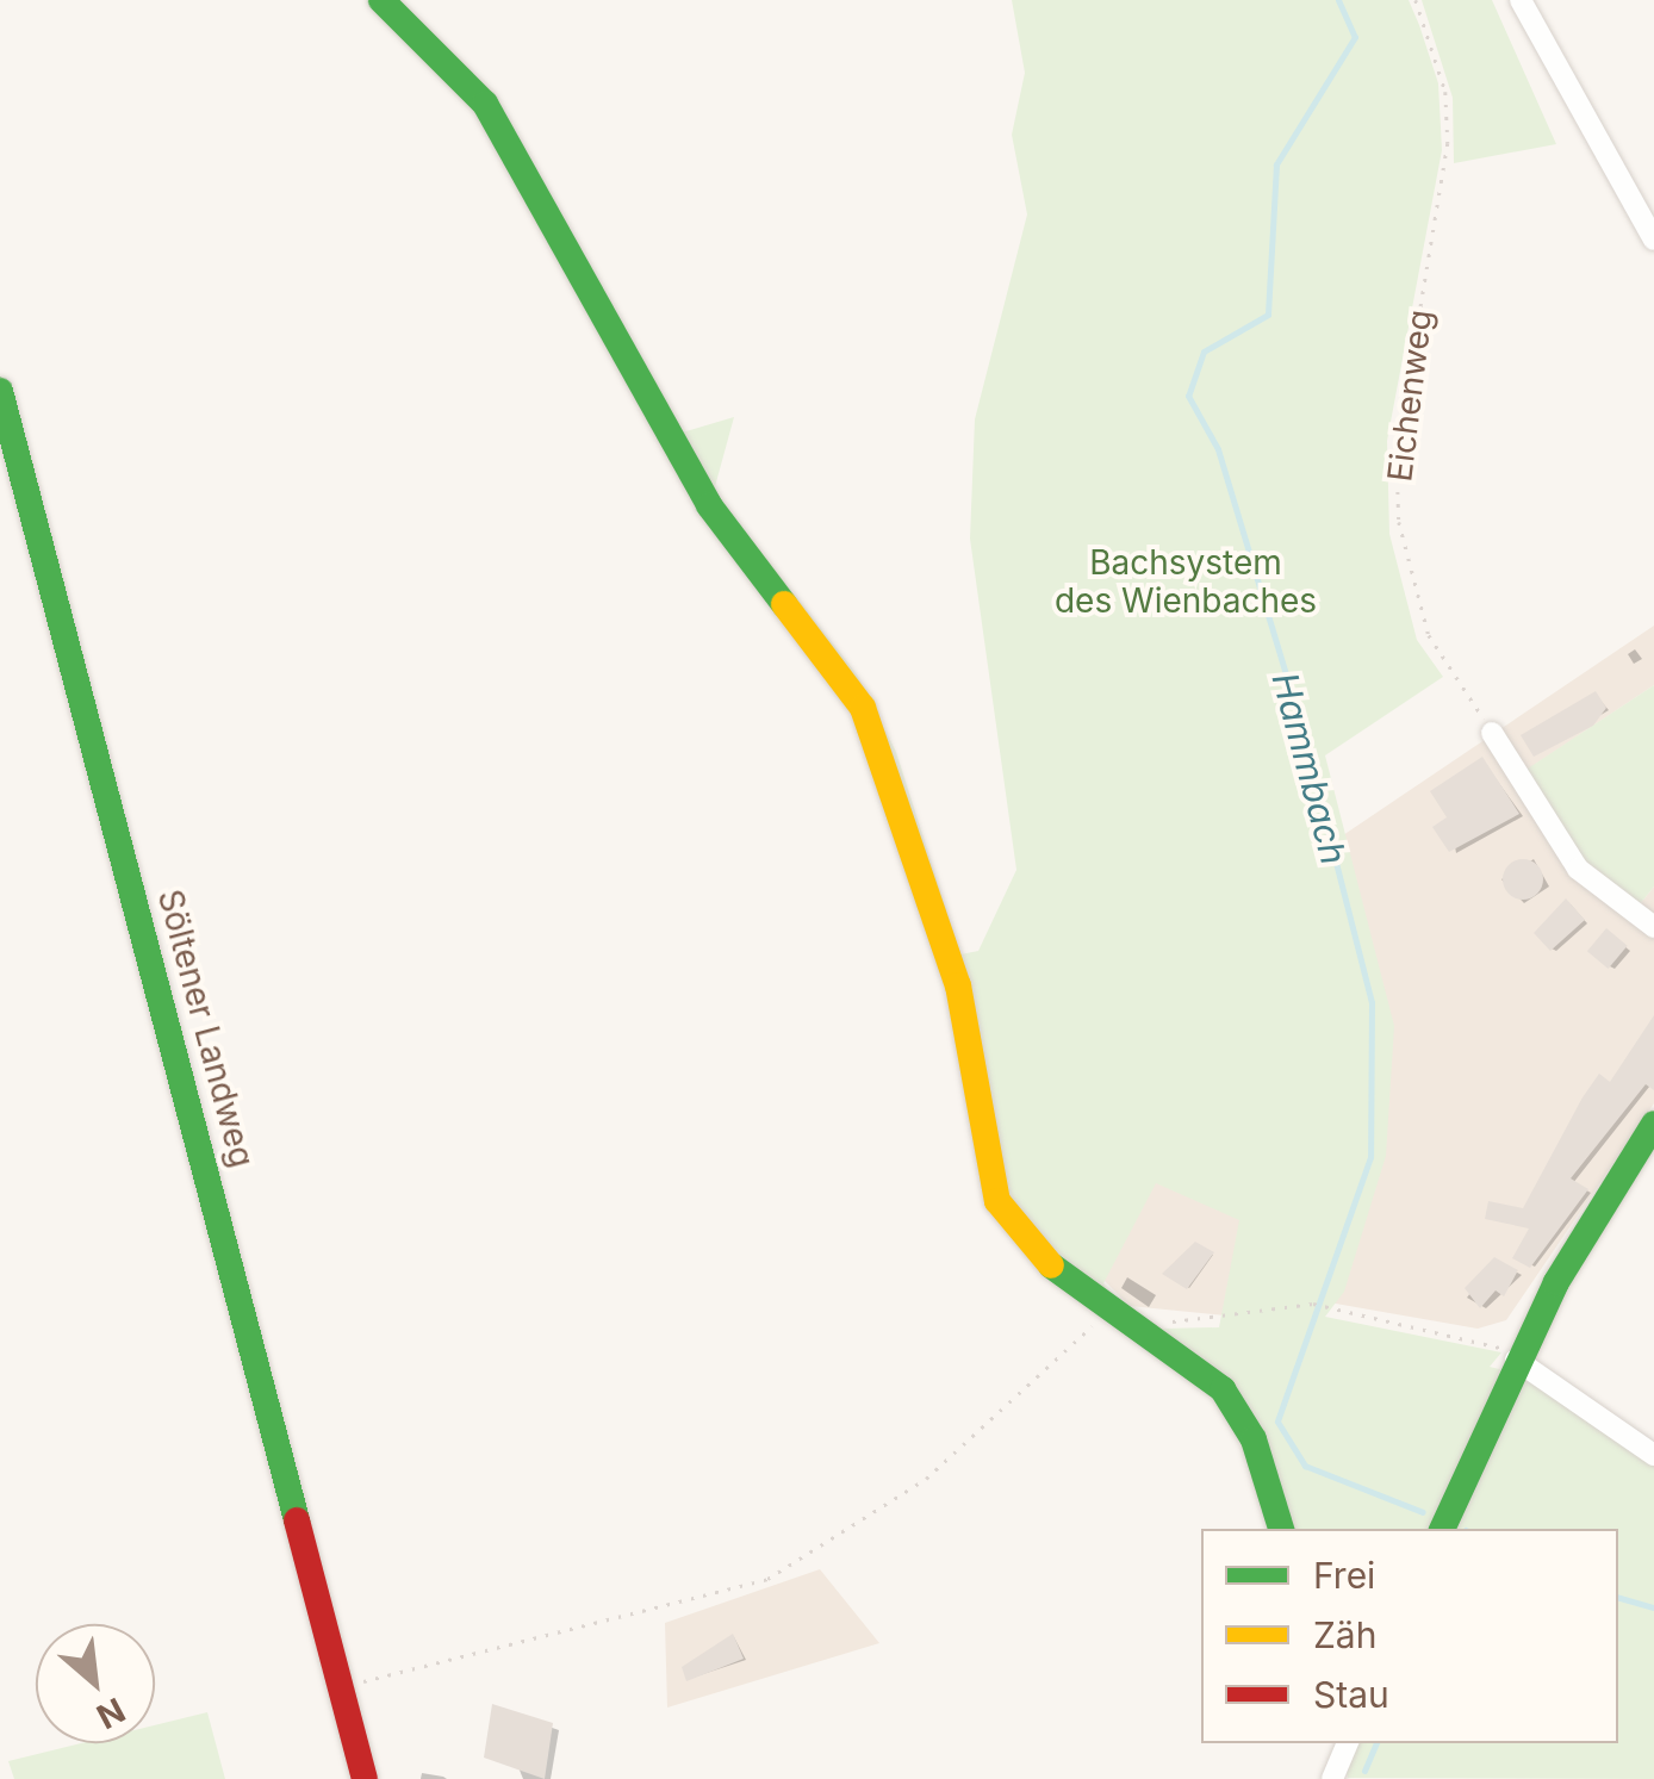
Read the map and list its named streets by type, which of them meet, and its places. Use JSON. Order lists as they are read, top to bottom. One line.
{"streets":{"street":["Söltener Landweg"],"path":["Eichenweg"]},"water":["Hammbach"],"parks":["Bachsystem des Wienbaches"],"legend":["Frei","Zäh","Stau"],"north":"bottom right"}
